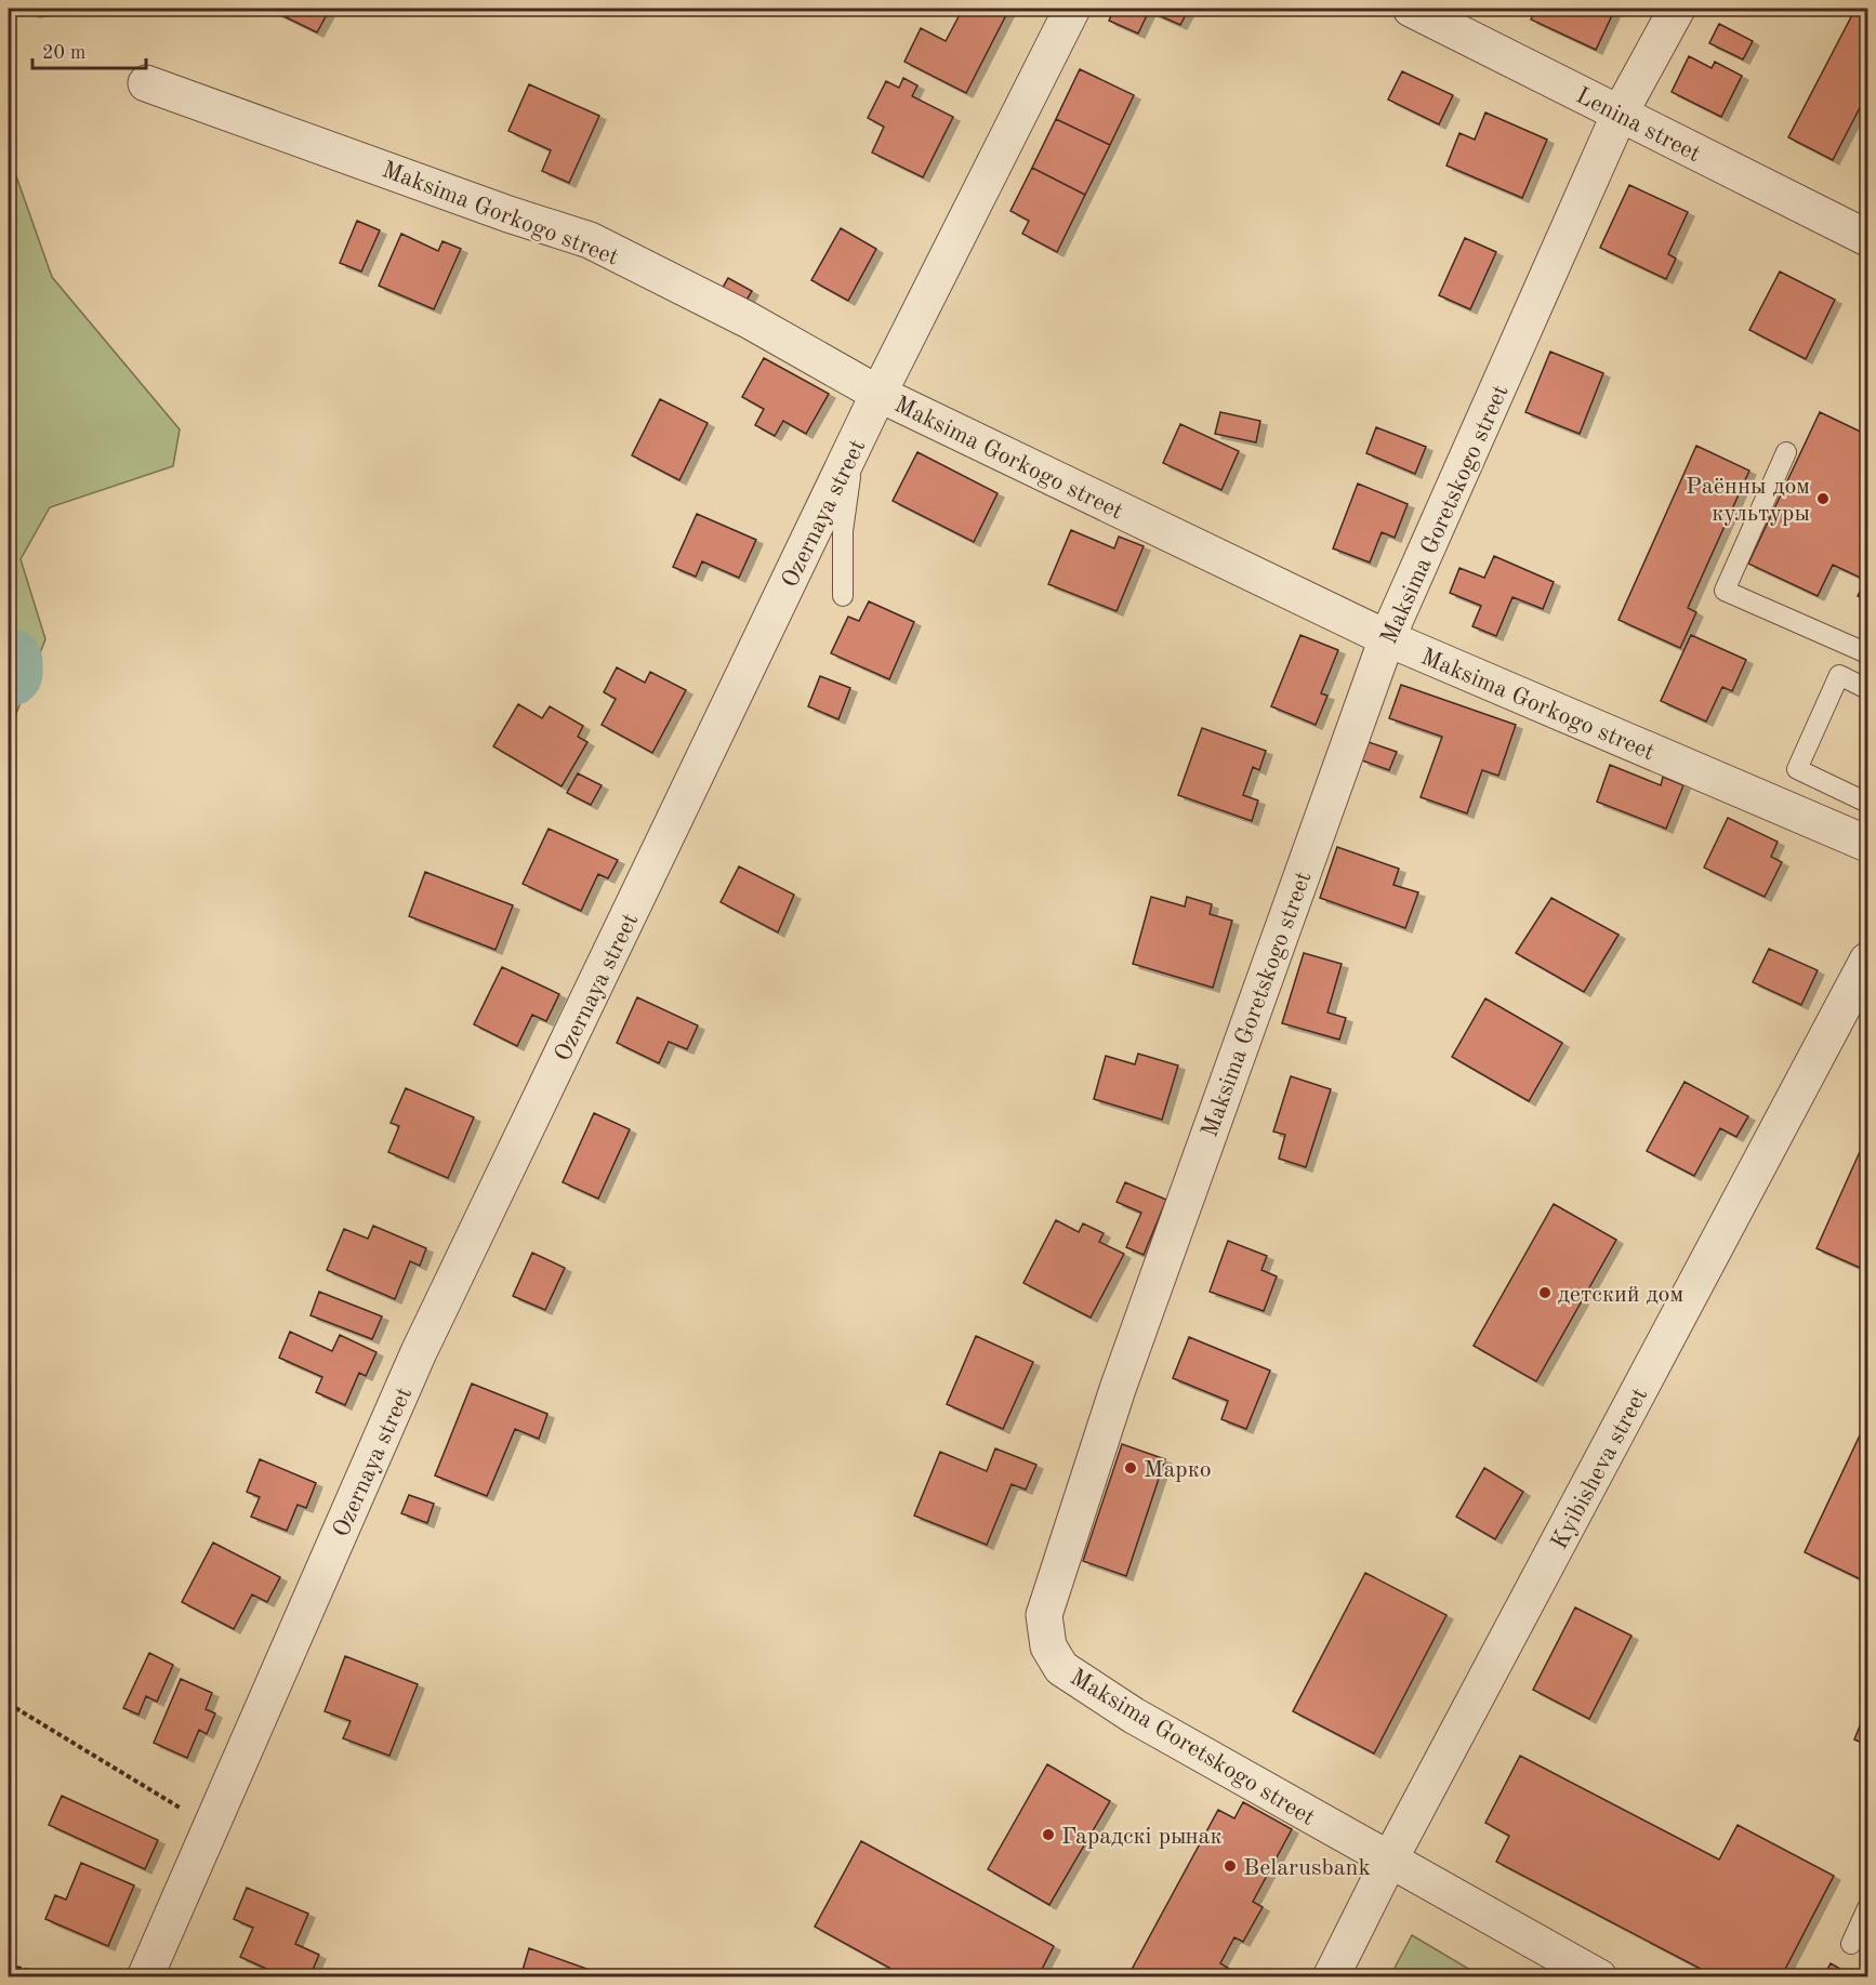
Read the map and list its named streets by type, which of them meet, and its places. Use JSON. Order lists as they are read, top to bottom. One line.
{"streets":{"street":["Lenina street","Maksima Gorkogo street","Ozernaya street","Maksima Goretskogo street","Kyibisheva street"]},"crossings":[["Lenina street","Maksima Goretskogo street"],["Maksima Gorkogo street","Ozernaya street"],["Maksima Gorkogo street","Maksima Goretskogo street"],["Maksima Goretskogo street","Kyibisheva street"]],"places":["Раённы дом культуры","детский дом","Марко","Гарадскі рынак","Belarusbank"],"scale_bar":"20 m"}
